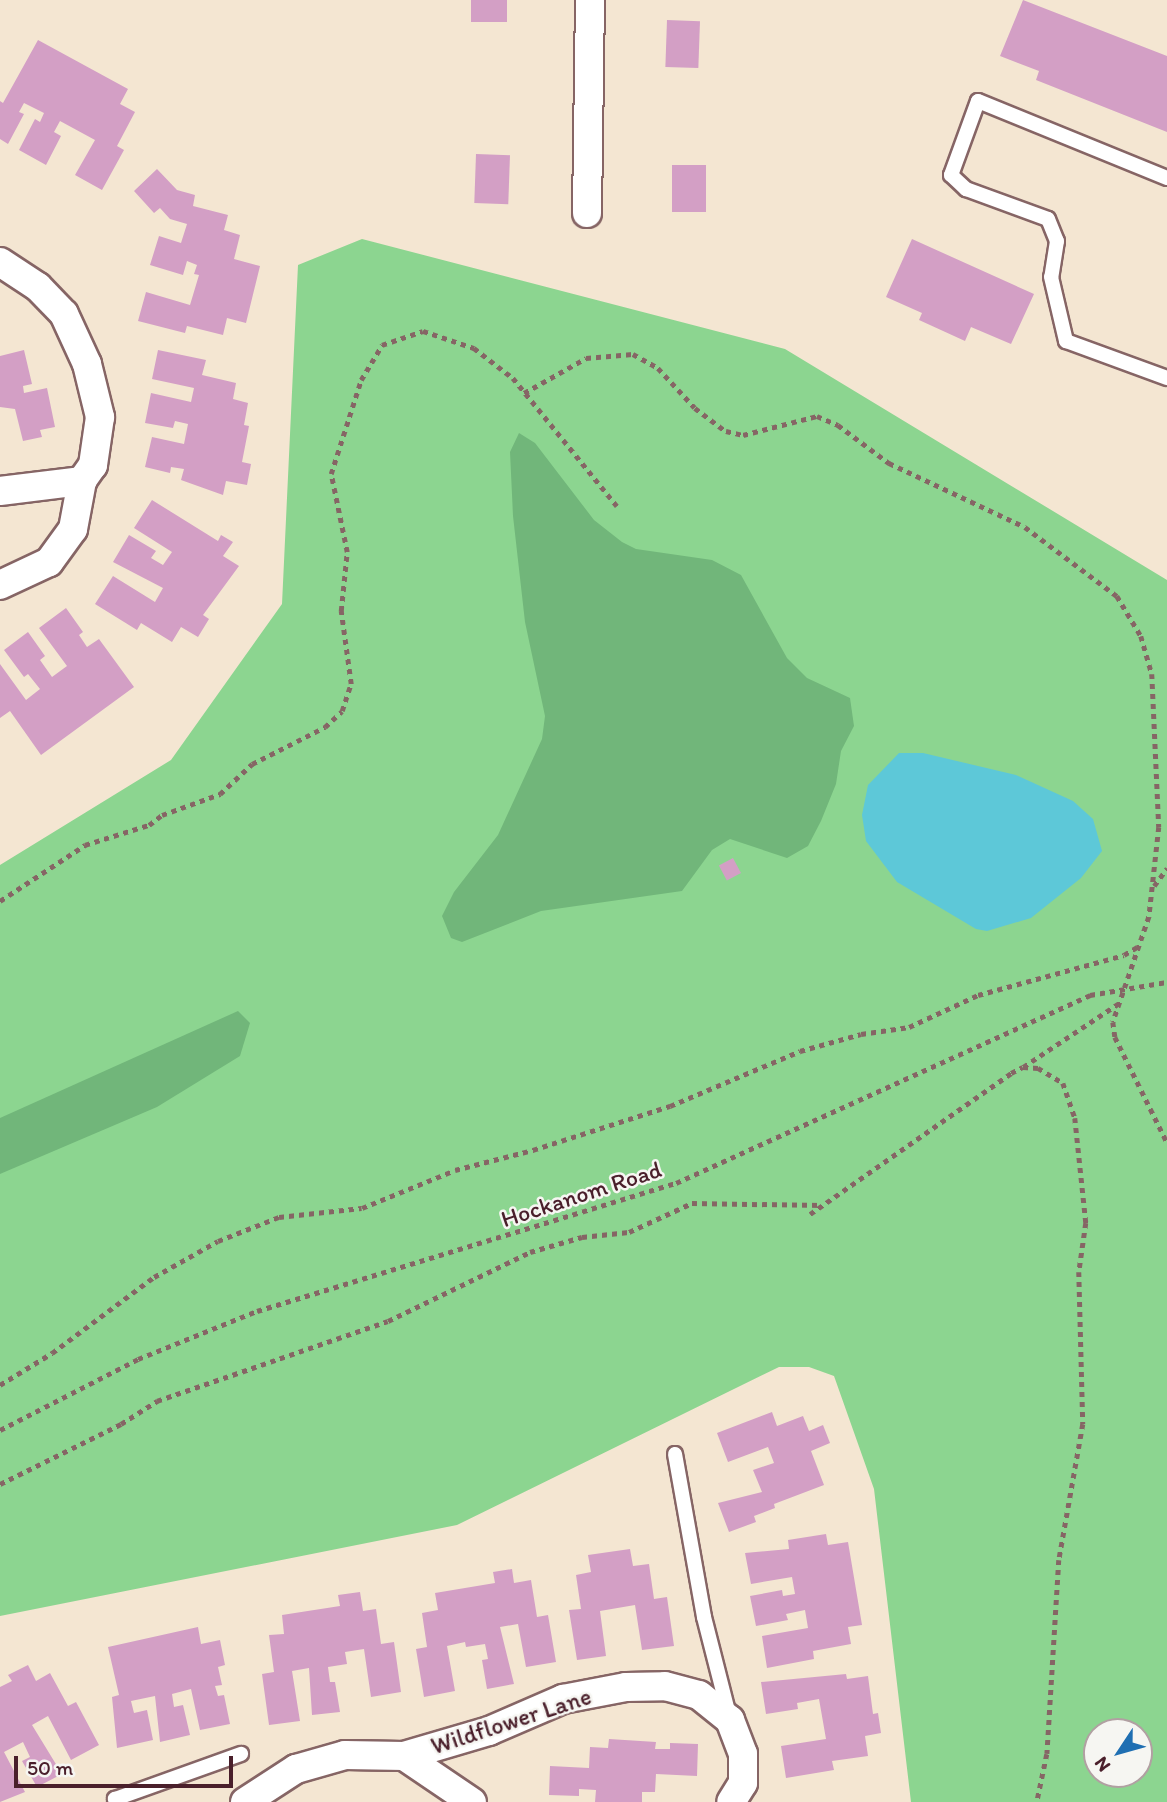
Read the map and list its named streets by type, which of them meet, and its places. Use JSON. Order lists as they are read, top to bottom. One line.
{"streets":{"street":["Wildflower Lane"],"path":["Hockanom Road"]},"scale_bar":"50 m","north":"bottom left"}
